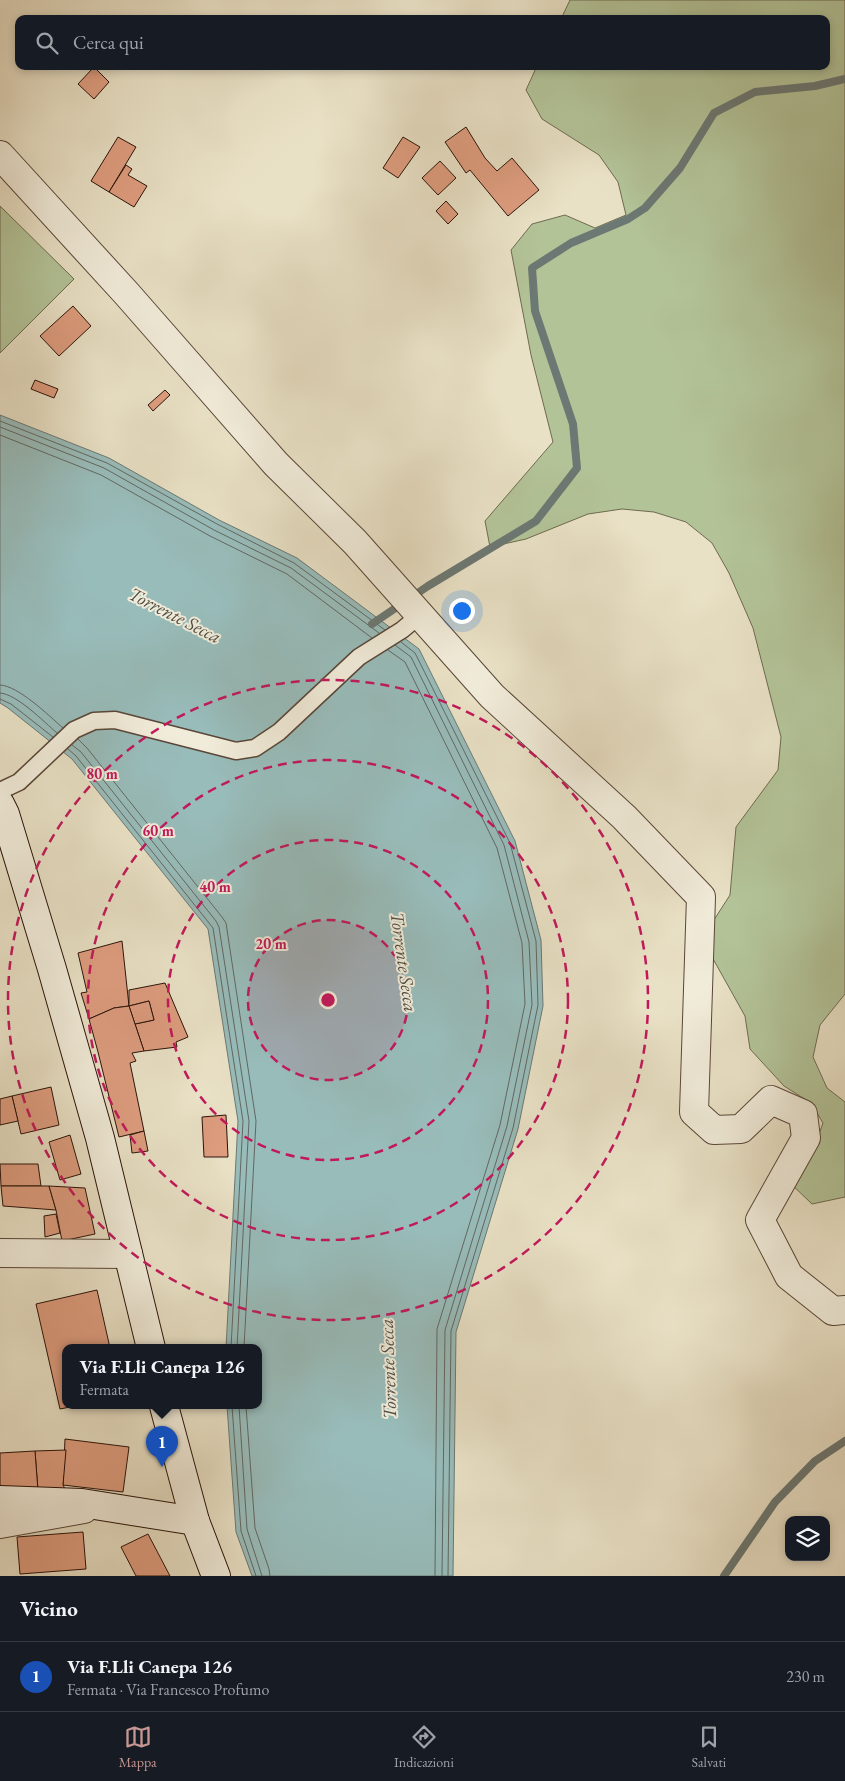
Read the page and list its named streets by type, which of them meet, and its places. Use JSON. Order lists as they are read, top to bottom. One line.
{"water":["Torrente Secca"],"page":{"search":"Cerca qui","popup":["Via F.Lli Canepa 126","Fermata"],"pins":"1","heading":"Vicino","list":[{"mark":"1","name":"Via F.Lli Canepa 126","note":"Fermata · Via Francesco Profumo","value":"230 m"}],"nav":["Mappa","Indicazioni","Salvati"]},"rings":["80 m","60 m","40 m","20 m"]}
